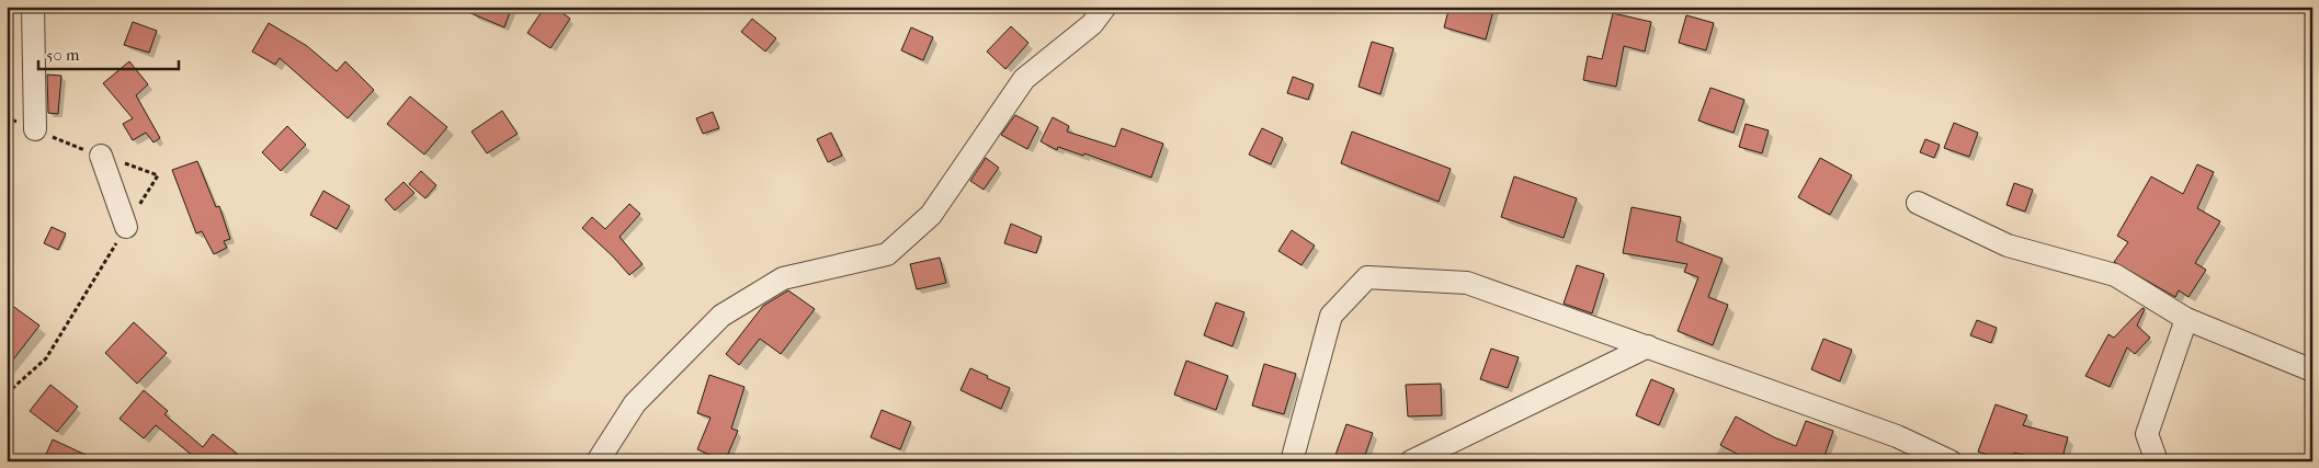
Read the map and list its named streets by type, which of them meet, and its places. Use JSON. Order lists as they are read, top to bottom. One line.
{"scale_bar":"50 m"}
